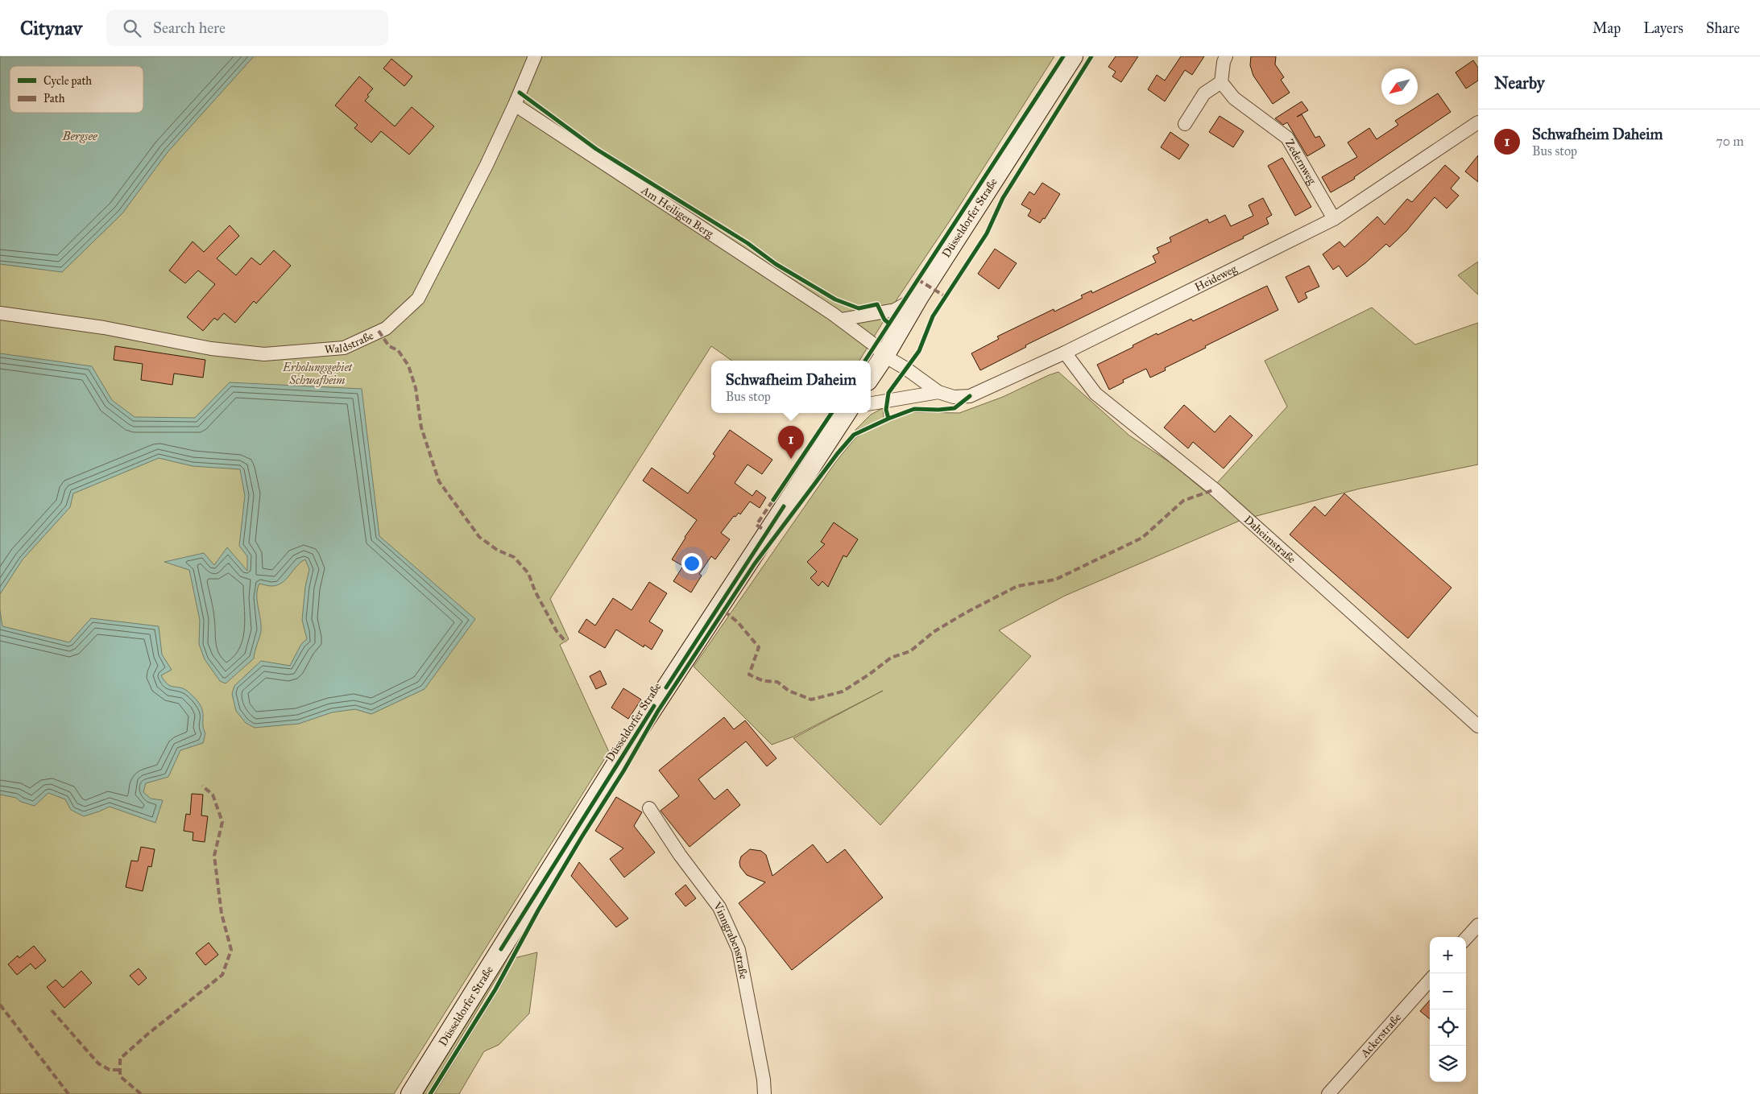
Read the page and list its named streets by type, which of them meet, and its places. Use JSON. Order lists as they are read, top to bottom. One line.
{"streets":{"main road":["Düsseldorfer Straße"],"street":["Zedernweg","Am Heiligen Berg","Heideweg","Waldstraße","Daheimstraße","Vinngrabenstraße","Ackerstraße"]},"crossings":[["Zedernweg","Heideweg"],["Am Heiligen Berg","Düsseldorfer Straße"],["Am Heiligen Berg","Heideweg"],["Am Heiligen Berg","Waldstraße"],["Düsseldorfer Straße","Heideweg"],["Heideweg","Daheimstraße"]],"water":["Bergsee"],"parks":["Erholungsgebiet Schwafheim"],"legend":["Cycle path","Path"],"north":"bottom left","page":{"header":"Citynav","search":"Search here","nav":["Map","Layers","Share"],"heading":"Nearby","list":[{"mark":"1","name":"Schwafheim Daheim","note":"Bus stop","value":"70 m"}],"popup":["Schwafheim Daheim","Bus stop"],"pins":"1","map_buttons":["+","−"]}}
